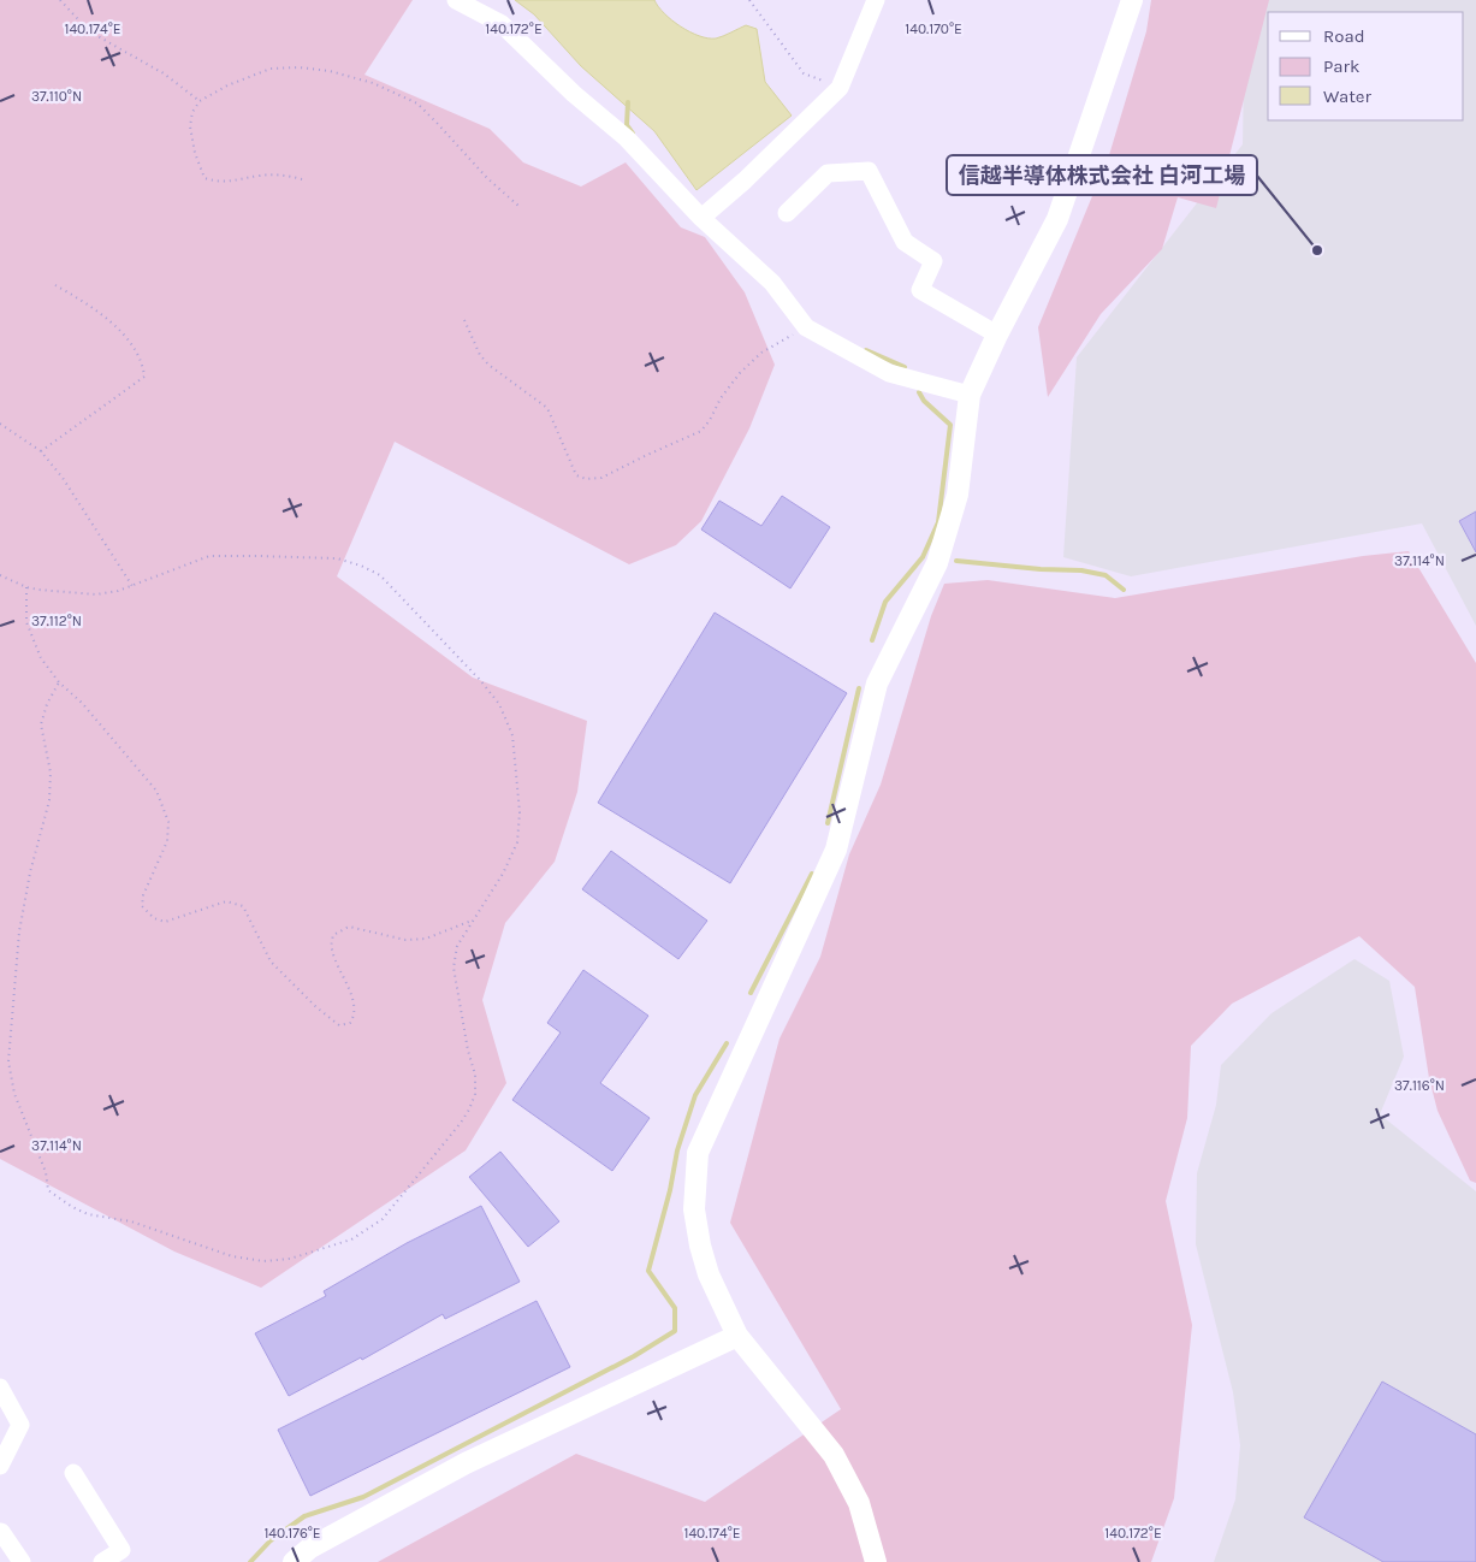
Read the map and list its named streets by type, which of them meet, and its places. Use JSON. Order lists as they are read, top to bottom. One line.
{"places":["信越半導体株式会社 白河工場"],"legend":["Road","Park","Water"],"coordinates":["140.174°E","140.172°E","140.170°E","37.110°N","37.114°N","37.112°N","37.116°N","140.176°E"]}
